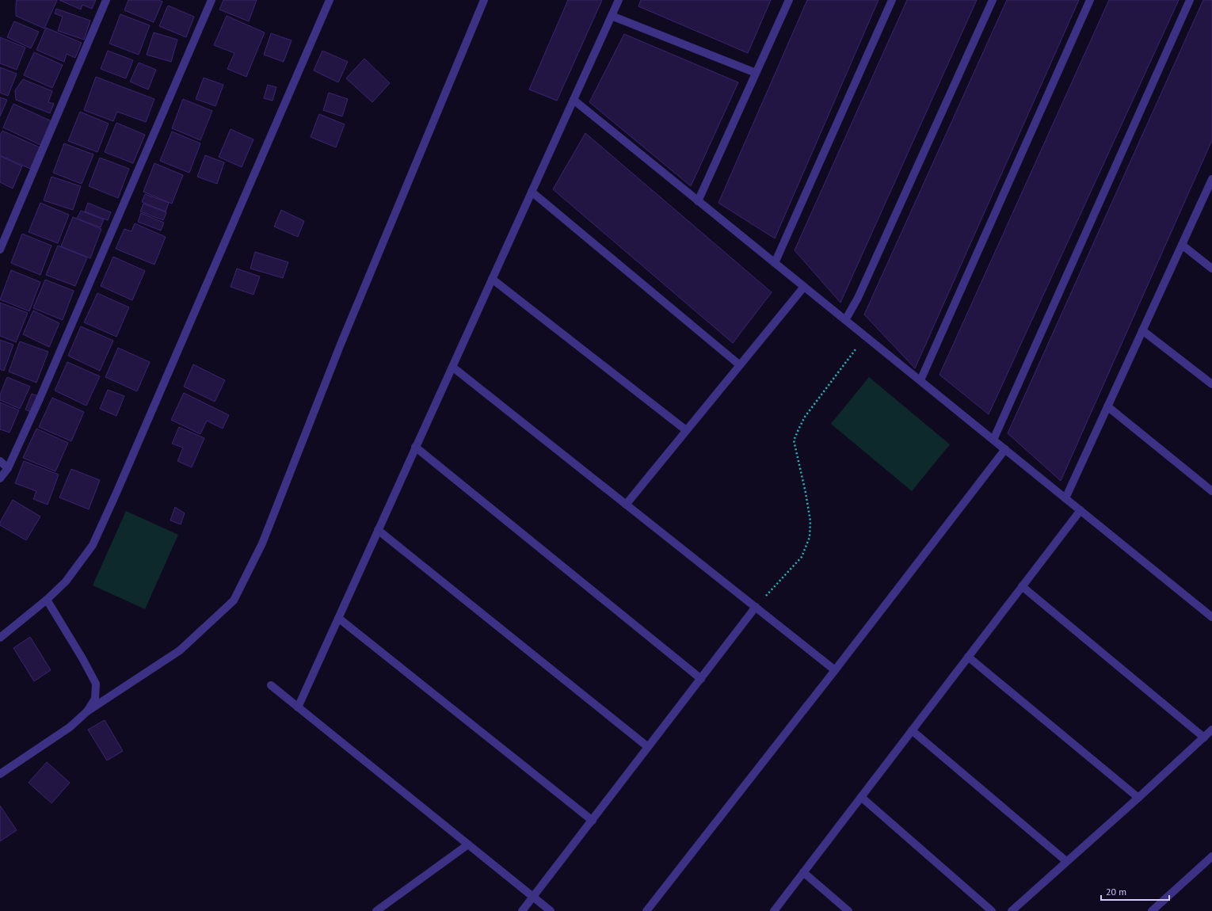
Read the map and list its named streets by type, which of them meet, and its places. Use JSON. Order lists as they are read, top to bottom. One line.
{"scale_bar":"20 m"}
